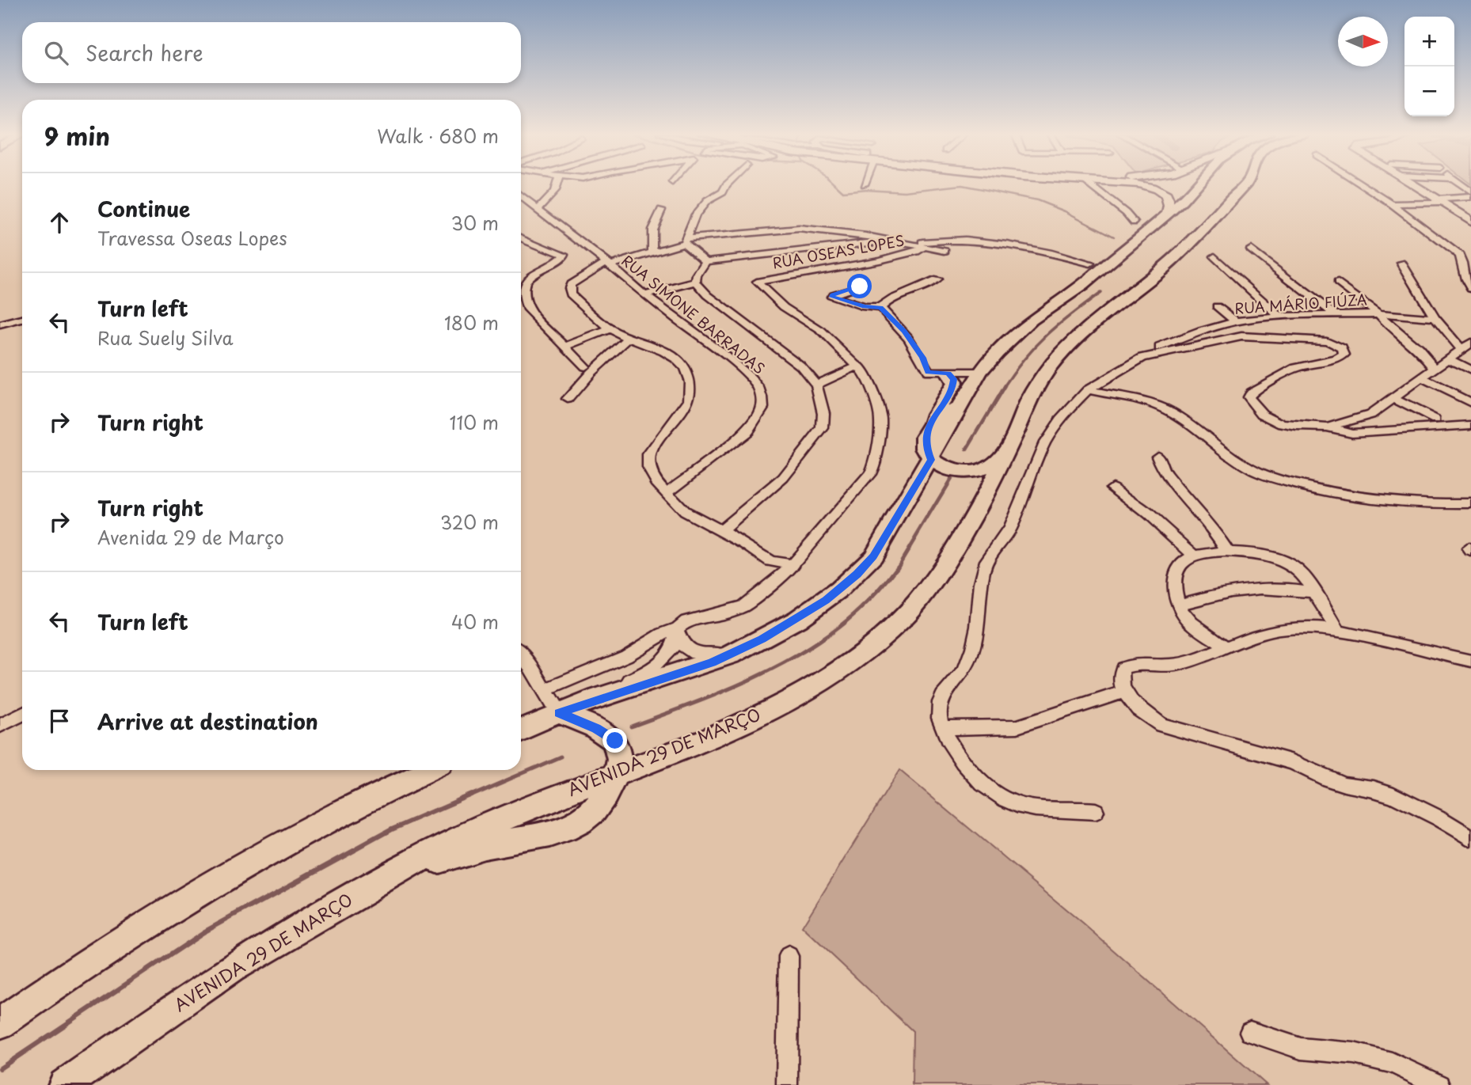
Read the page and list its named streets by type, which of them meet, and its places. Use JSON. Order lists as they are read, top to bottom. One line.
{"streets":{"main road":["AVENIDA 29 DE MARÇO"],"street":["RUA OSEAS LOPES","RUA MÁRIO FIÚZA","RUA SIMONE BARRADAS"]},"north":"right","page":{"map_buttons":["+","−"],"search":"Search here","heading":["9 min","Walk · 680 m"],"list":[["Continue","Travessa Oseas Lopes","30 m"],["Turn left","Rua Suely Silva","180 m"],["Turn right","110 m"],["Turn right","Avenida 29 de Março","320 m"],["Turn left","40 m"],"Arrive at destination"]}}
